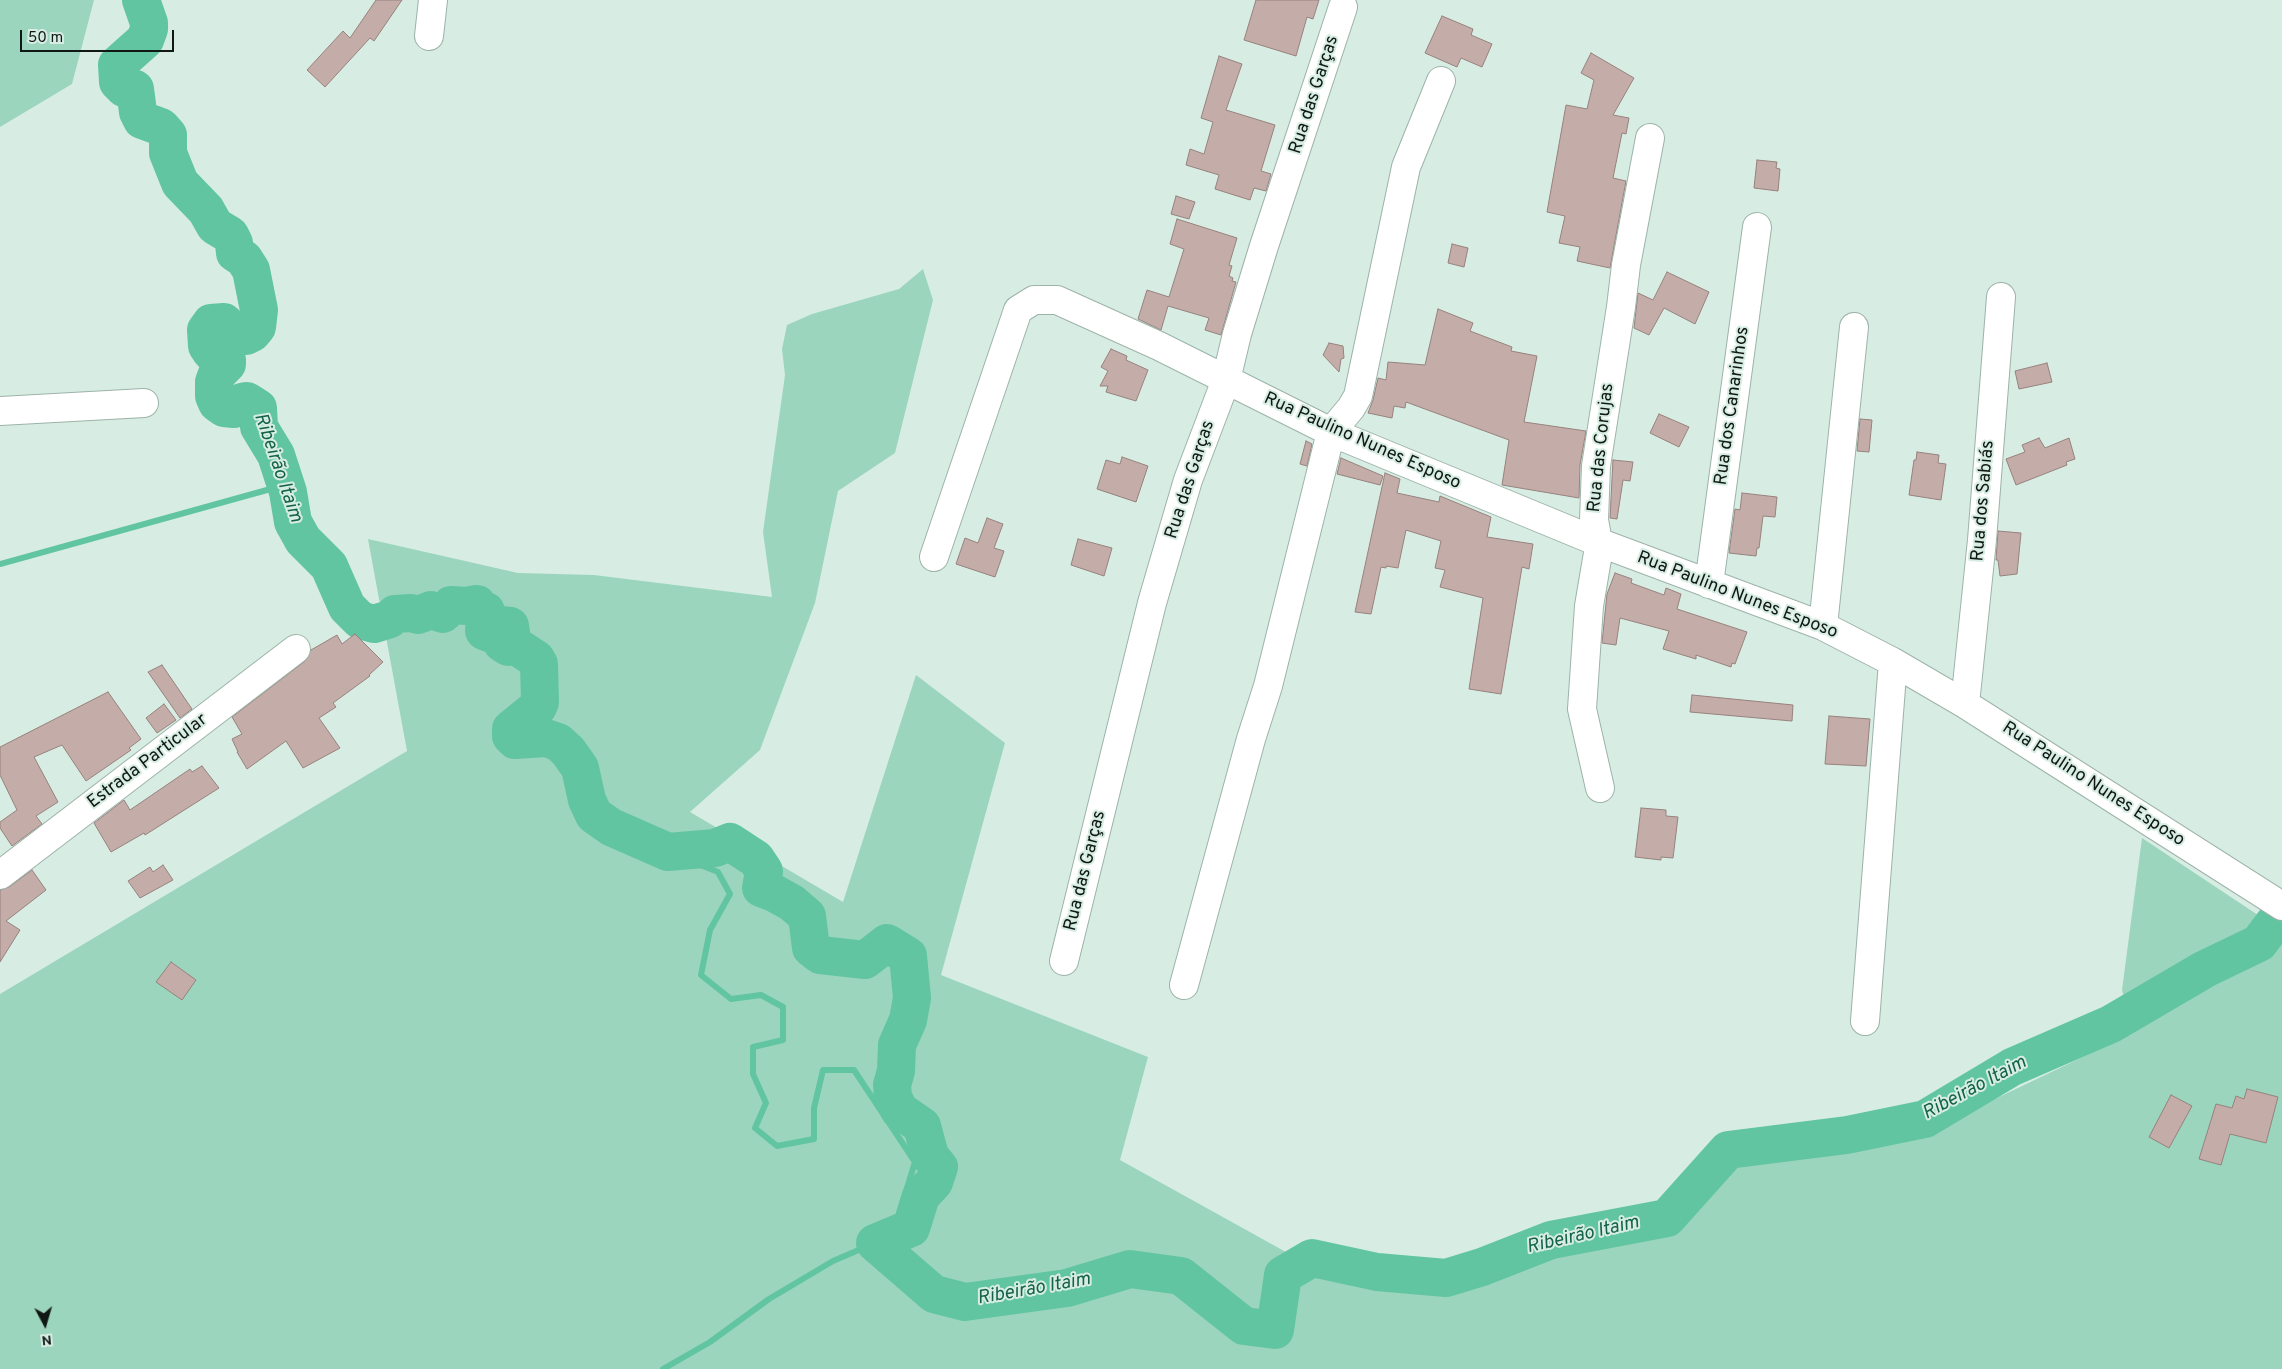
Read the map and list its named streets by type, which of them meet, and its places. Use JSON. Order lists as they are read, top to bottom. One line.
{"streets":{"street":["Rua das Garças","Rua dos Canarinhos","Rua Paulino Nunes Esposo","Rua das Corujas","Rua dos Sabiás","Estrada Particular"]},"crossings":[["Rua das Garças","Rua Paulino Nunes Esposo"],["Rua dos Canarinhos","Rua Paulino Nunes Esposo"],["Rua Paulino Nunes Esposo","Rua das Corujas"],["Rua Paulino Nunes Esposo","Rua dos Sabiás"]],"water":["Ribeirão Itaim"],"scale_bar":"50 m","north":"bottom"}
